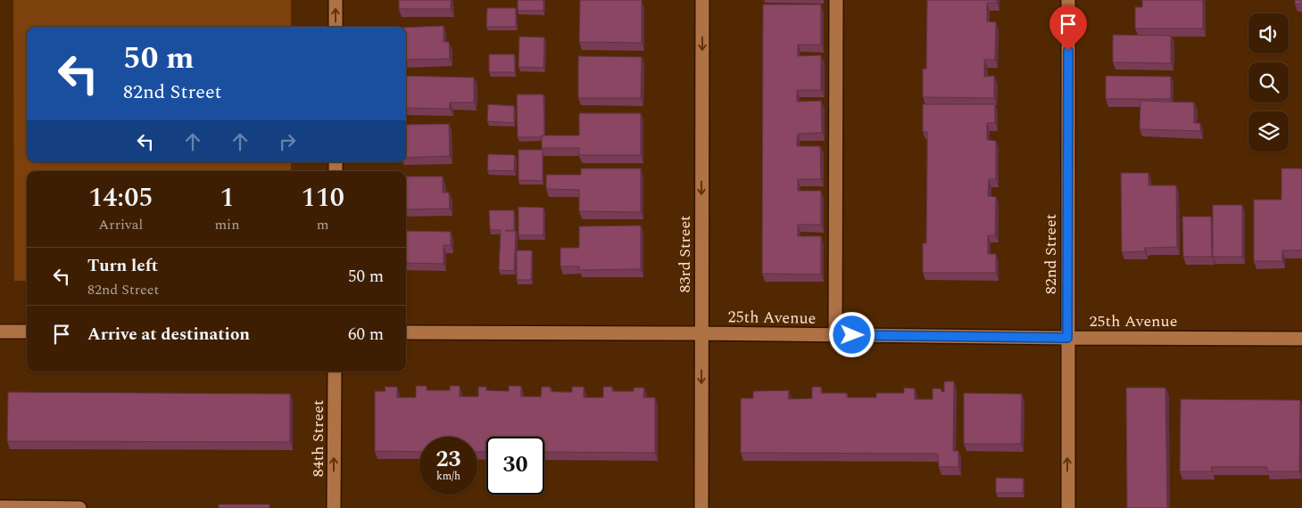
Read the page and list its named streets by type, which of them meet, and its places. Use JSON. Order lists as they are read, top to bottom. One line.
{"streets":{"street":["83rd Street","82nd Street","25th Avenue","84th Street"]},"crossings":[["83rd Street","25th Avenue"],["82nd Street","25th Avenue"]],"one_way":["83rd Street","84th Street"],"page":{"turn":["50 m","82nd Street"],"eta":["14:05","Arrival","1","min","110","m"],"list":[{"name":"Turn left","note":"82nd Street","value":"50 m"},{"name":"Arrive at destination","value":"60 m"}],"speed":"23 km/h","limit":"30"}}
